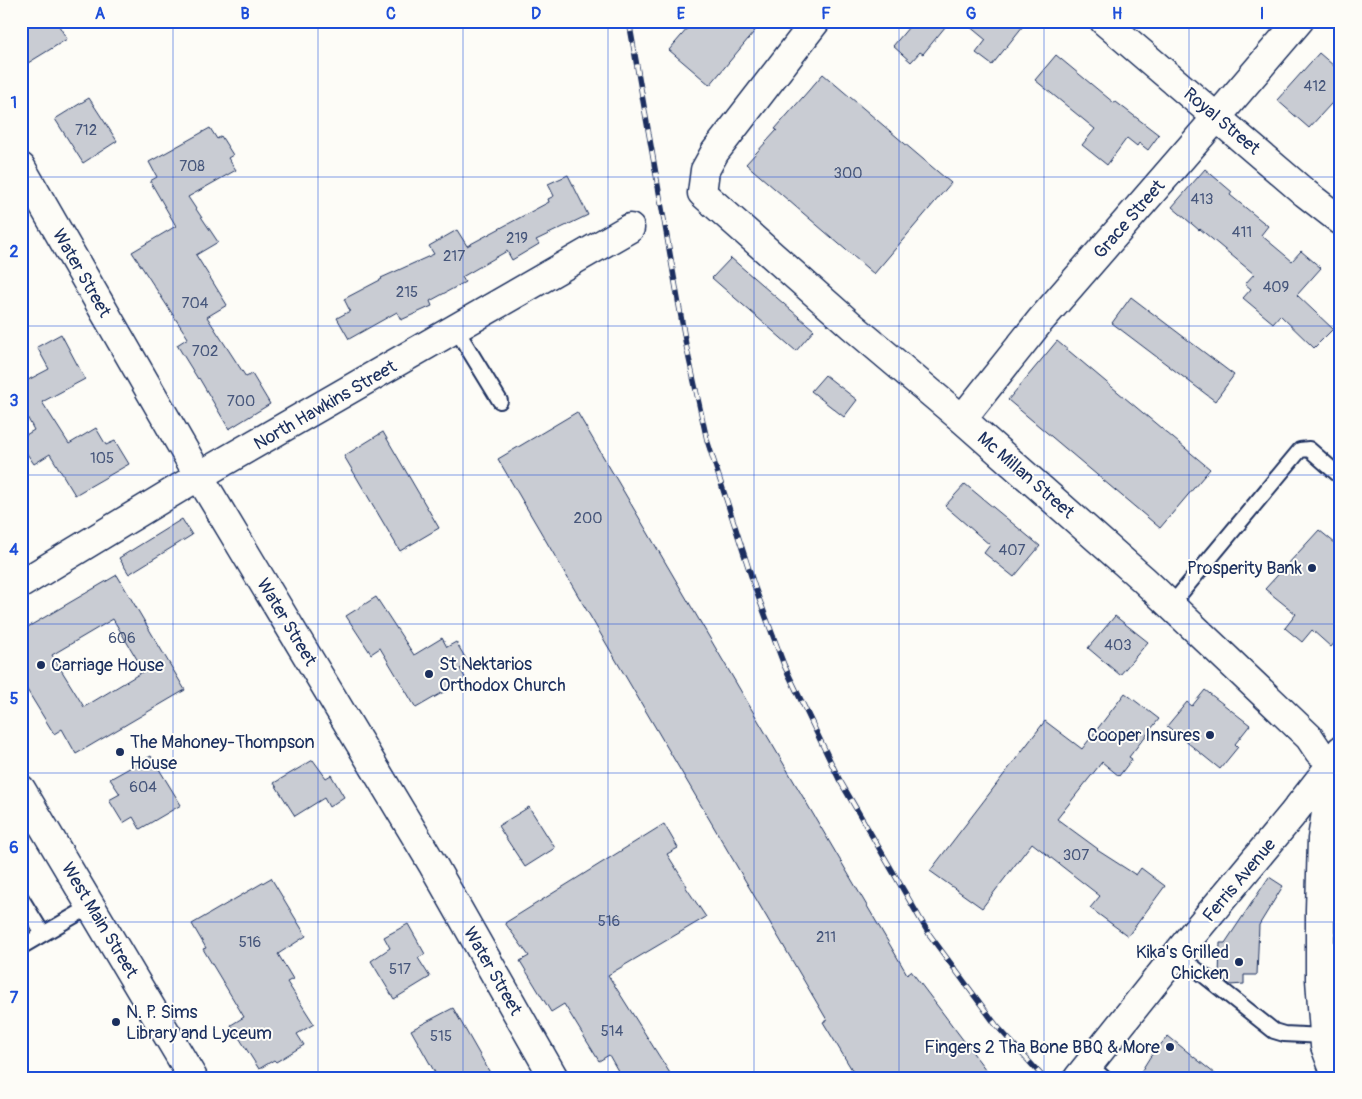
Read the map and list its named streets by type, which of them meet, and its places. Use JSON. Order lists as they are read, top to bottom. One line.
{"streets":{"street":["Royal Street","Grace Street","Water Street","North Hawkins Street","Mc Millan Street","Ferris Avenue","West Main Street"]},"crossings":[["Royal Street","Grace Street"],["Grace Street","Mc Millan Street"],["Water Street","North Hawkins Street"],["Mc Millan Street","Ferris Avenue"]],"places":["Prosperity Bank","Carriage House","St Nektarios Orthodox Church","Cooper Insures","The Mahoney-Thompson House","Kika's Grilled Chicken","N. P. Sims Library and Lyceum","Fingers 2 Tha Bone BBQ & More"],"house_numbers":["412","712","708","300","413","411","219","217","409","215","704","702","700","105","200","407","606","403","604","307","516","211","516","517","514","515"],"grid":{"columns":["A","B","C","D","E","F","G","H","I"],"rows":["1","2","3","4","5","6","7"]}}
